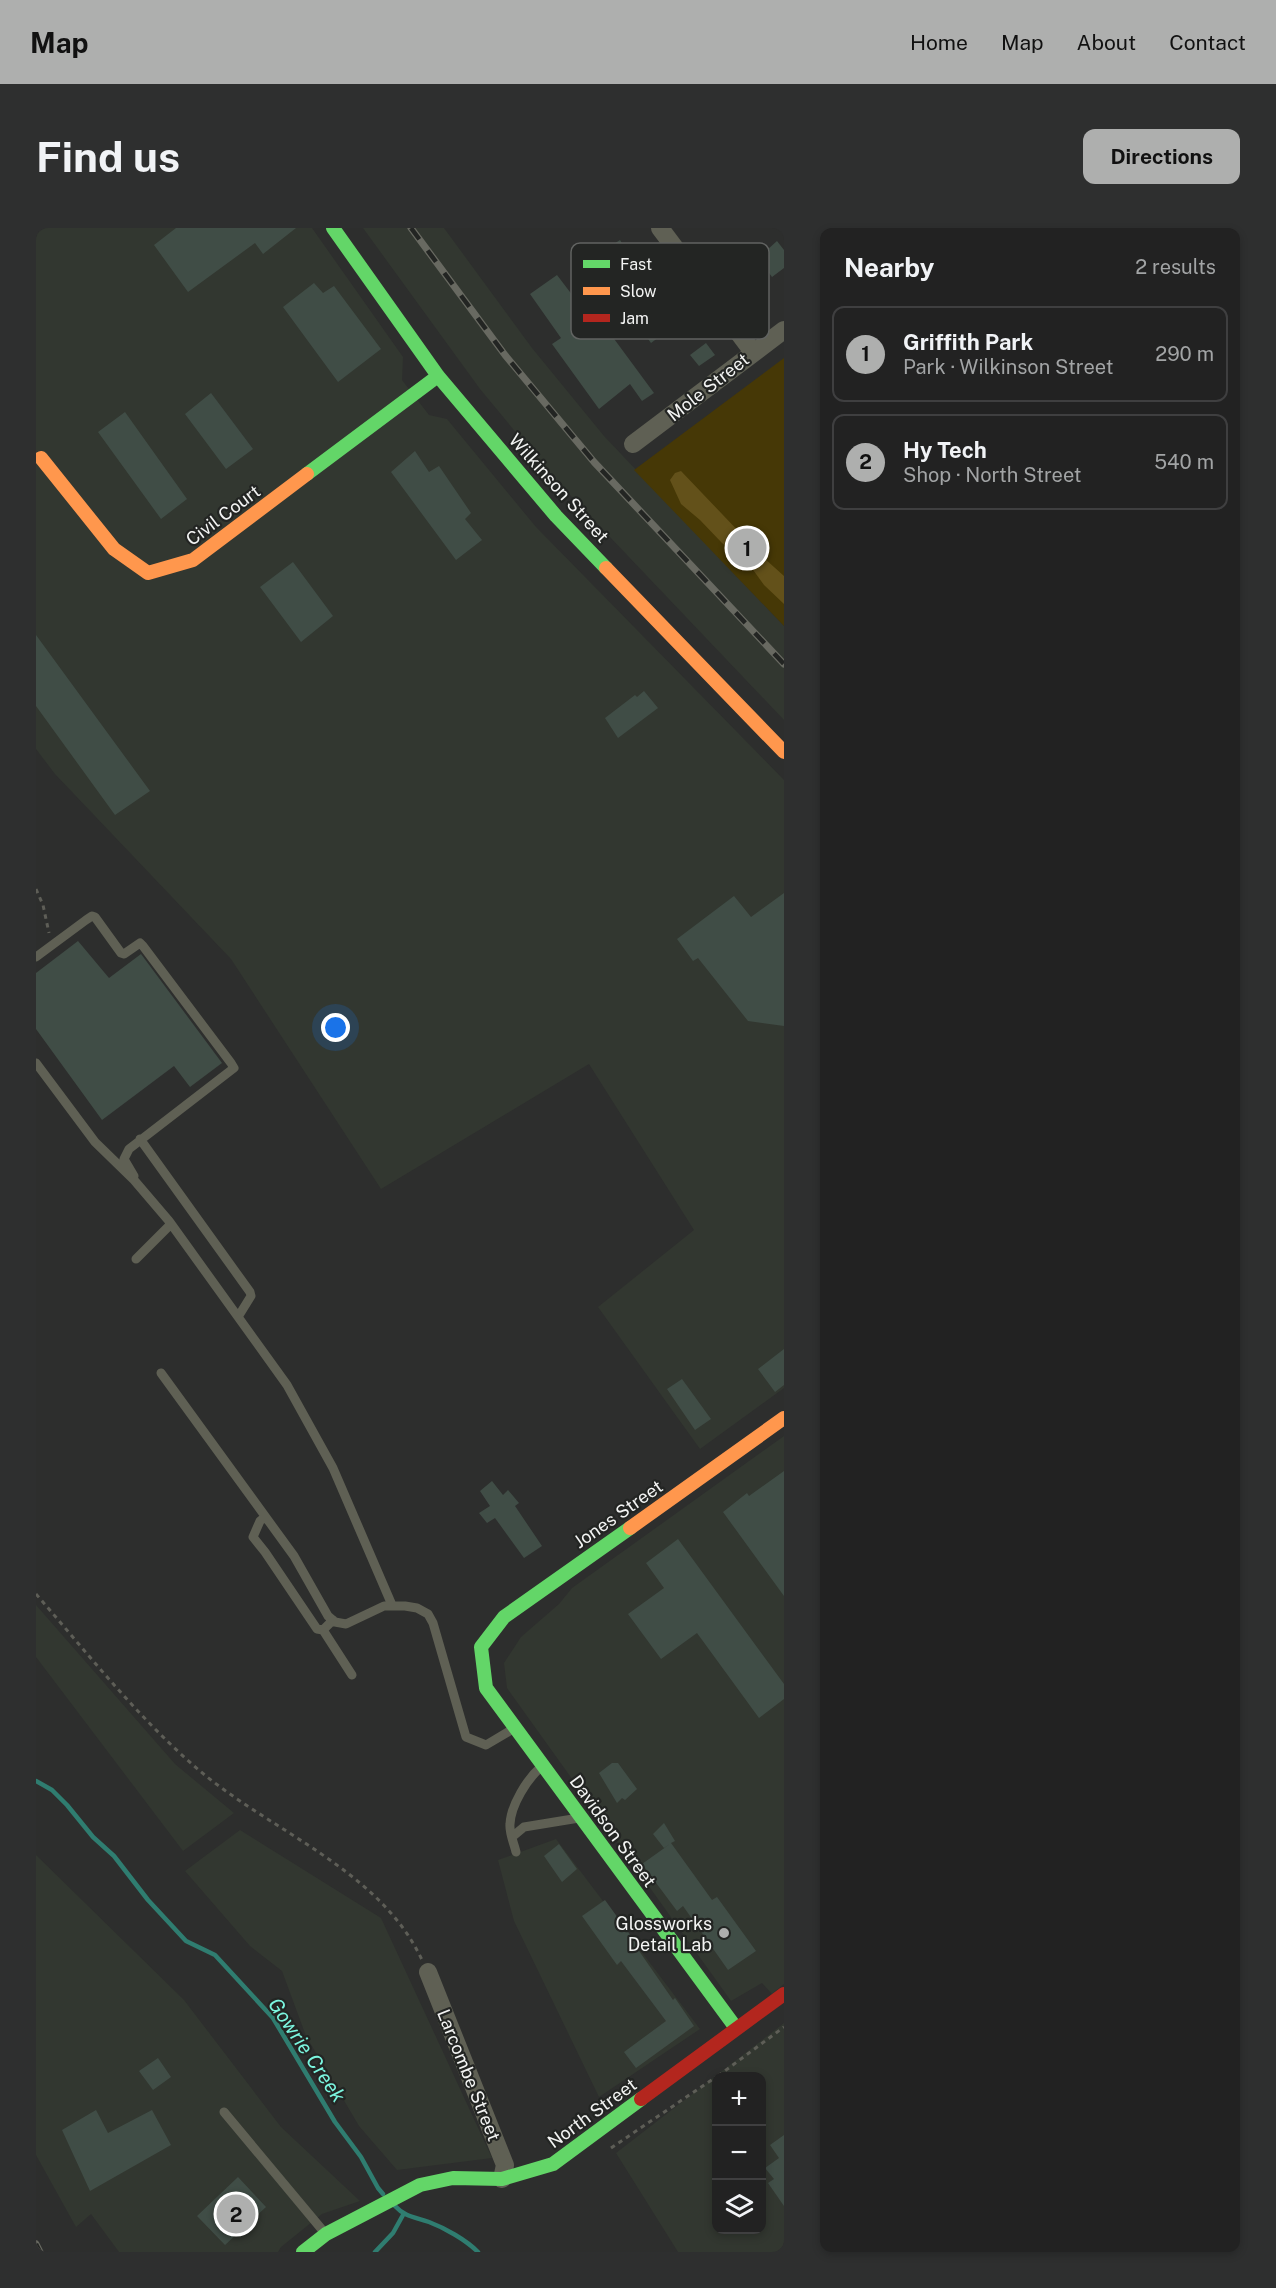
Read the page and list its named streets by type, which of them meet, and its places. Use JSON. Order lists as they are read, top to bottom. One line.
{"streets":{"street":["Mole Street","Wilkinson Street","Civil Court","Jones Street","Davidson Street","Larcombe Street","North Street"]},"crossings":[["Wilkinson Street","Civil Court"],["Jones Street","Davidson Street"],["Davidson Street","North Street"],["Larcombe Street","North Street"]],"water":["Gowrie Creek"],"places":["Glossworks Detail Lab"],"legend":["Fast","Slow","Jam"],"page":{"header":"Map","nav":["Home","Map","About","Contact"],"buttons":"Directions","title":"Find us","heading":["Nearby","2 results"],"list":[{"mark":"1","name":"Griffith Park","note":"Park · Wilkinson Street","value":"290 m"},{"mark":"2","name":"Hy Tech","note":"Shop · North Street","value":"540 m"}],"pins":["1","2"],"map_buttons":["+","−"]}}
